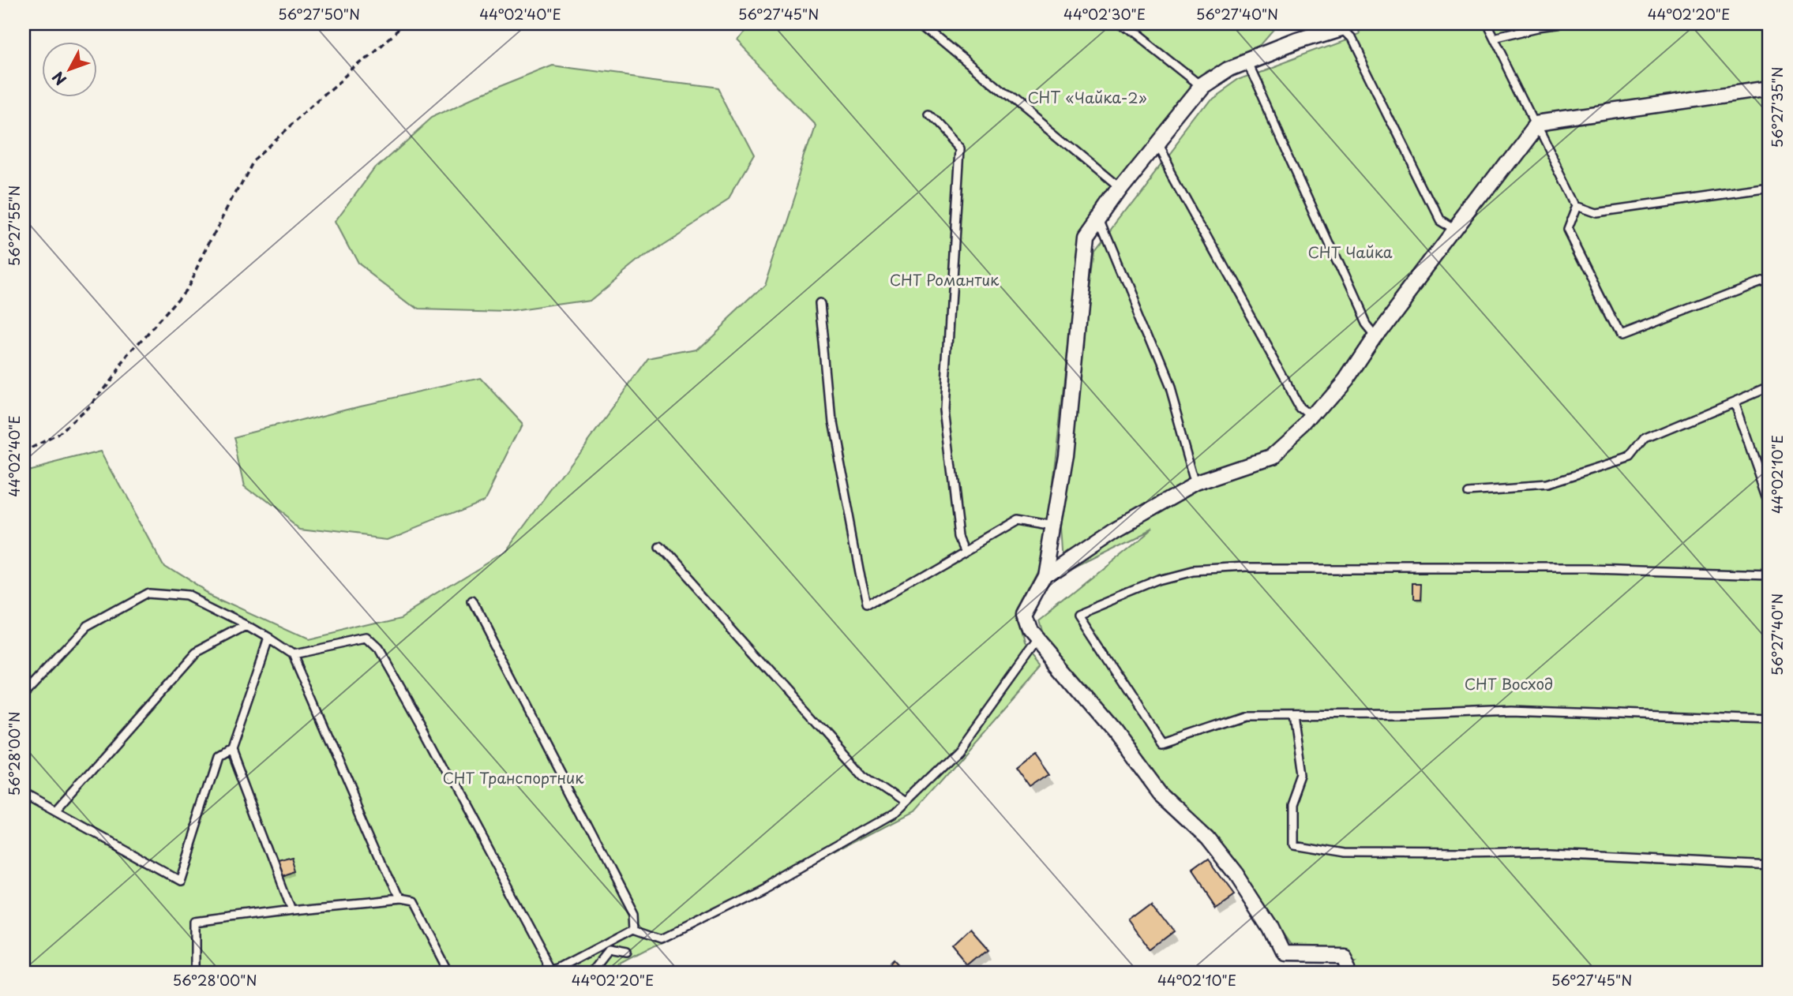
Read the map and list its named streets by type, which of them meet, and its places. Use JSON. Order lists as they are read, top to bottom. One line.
{"parks":["СНТ «Чайка-2»","СНТ Чайка","СНТ Романтик","СНТ Восход","СНТ Транспортник"],"north":"bottom left","coordinates":["56°27'50\"N","44°02'40\"E","56°27'45\"N","44°02'30\"E","56°27'40\"N","44°02'20\"E","56°27'35\"N","56°27'55\"N","44°02'10\"E","56°28'00\"N"]}
